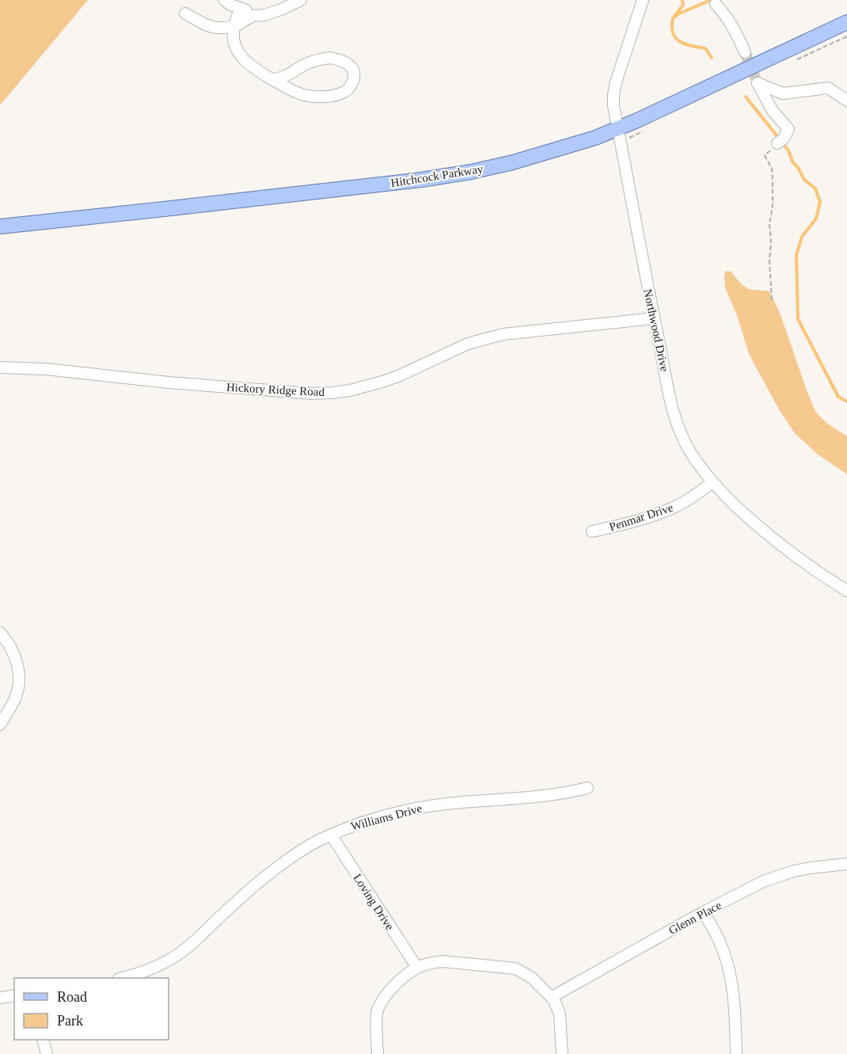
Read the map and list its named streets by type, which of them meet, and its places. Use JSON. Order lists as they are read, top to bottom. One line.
{"streets":{"main road":["Hitchcock Parkway"],"street":["Northwood Drive","Hickory Ridge Road","Penmar Drive","Williams Drive","Loving Drive","Glenn Place"]},"crossings":[["Hitchcock Parkway","Northwood Drive"],["Northwood Drive","Hickory Ridge Road"],["Northwood Drive","Penmar Drive"],["Williams Drive","Loving Drive"]],"legend":["Road","Park"]}
